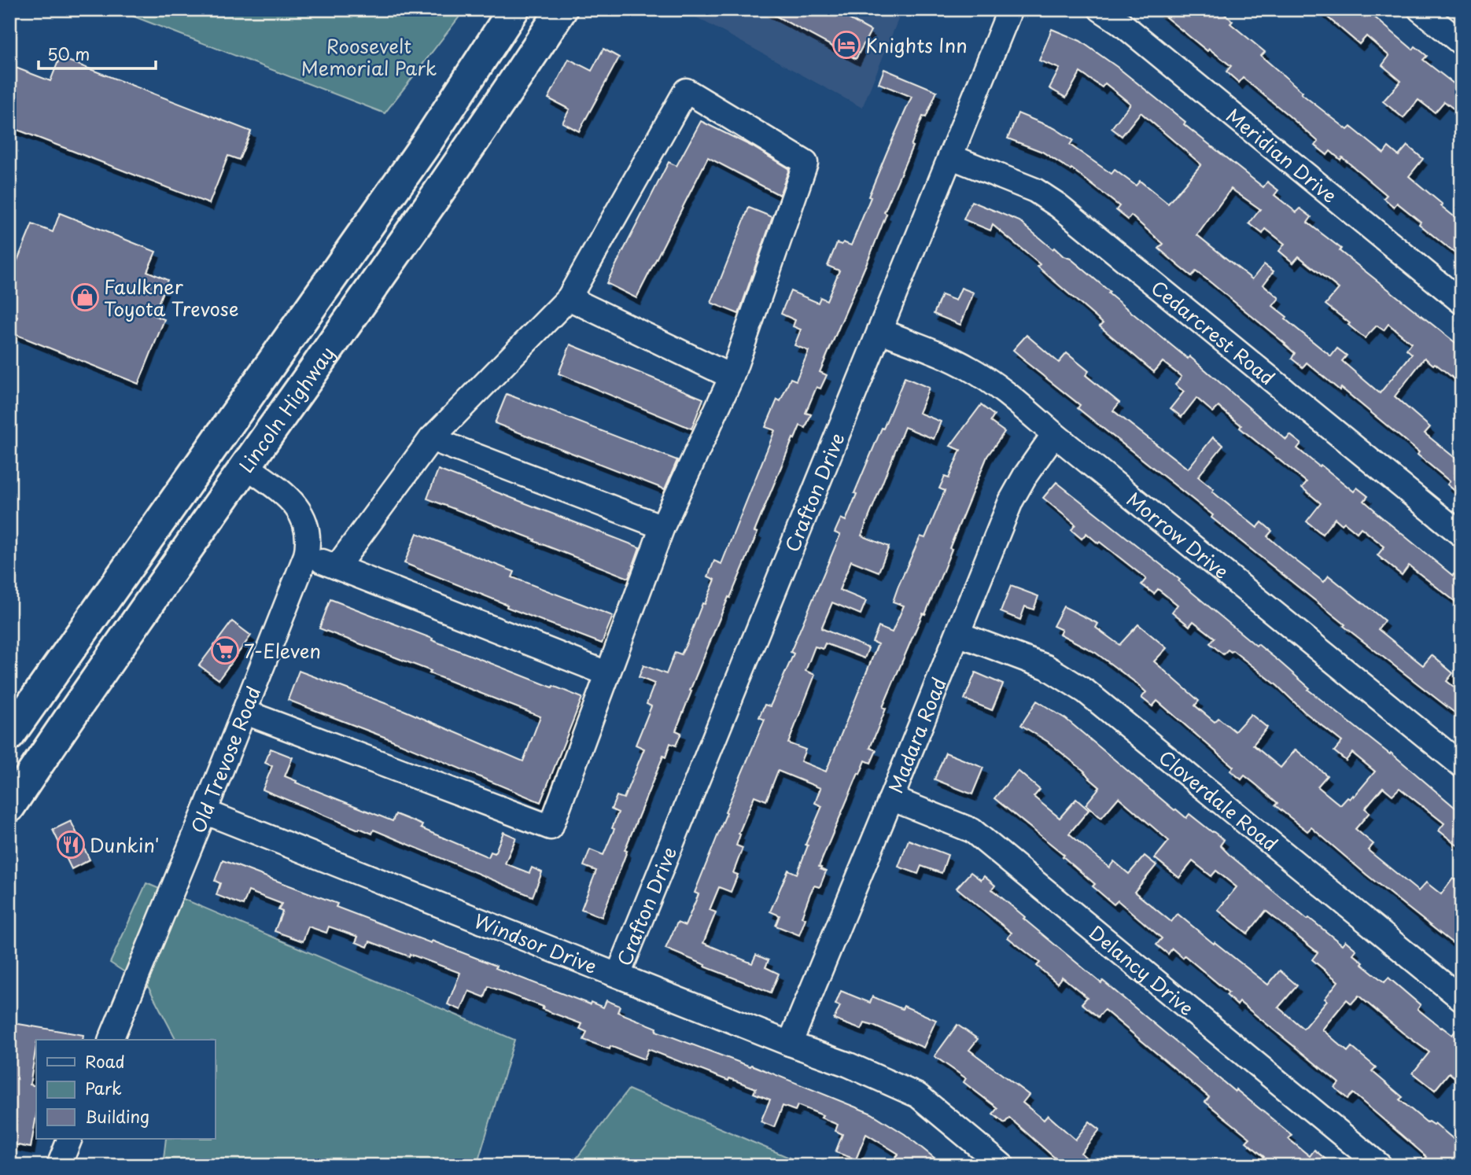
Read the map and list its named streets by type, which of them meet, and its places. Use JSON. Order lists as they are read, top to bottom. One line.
{"streets":{"highway":["Lincoln Highway"],"street":["Meridian Drive","Cedarcrest Road","Crafton Drive","Morrow Drive","Madara Road","Old Trevose Road","Cloverdale Road","Windsor Drive","Delancy Drive"]},"crossings":[["Cedarcrest Road","Crafton Drive"],["Lincoln Highway","Old Trevose Road"],["Crafton Drive","Morrow Drive"],["Crafton Drive","Windsor Drive"],["Morrow Drive","Madara Road"],["Madara Road","Cloverdale Road"],["Madara Road","Windsor Drive"],["Madara Road","Delancy Drive"],["Old Trevose Road","Windsor Drive"]],"parks":["Roosevelt Memorial Park"],"places":{"hotel":["Knights Inn"],"shop":["Faulkner Toyota Trevose"],"supermarket":["7-Eleven"],"restaurant":["Dunkin'"]},"legend":["Road","Park","Building"],"scale_bar":"50 m"}
